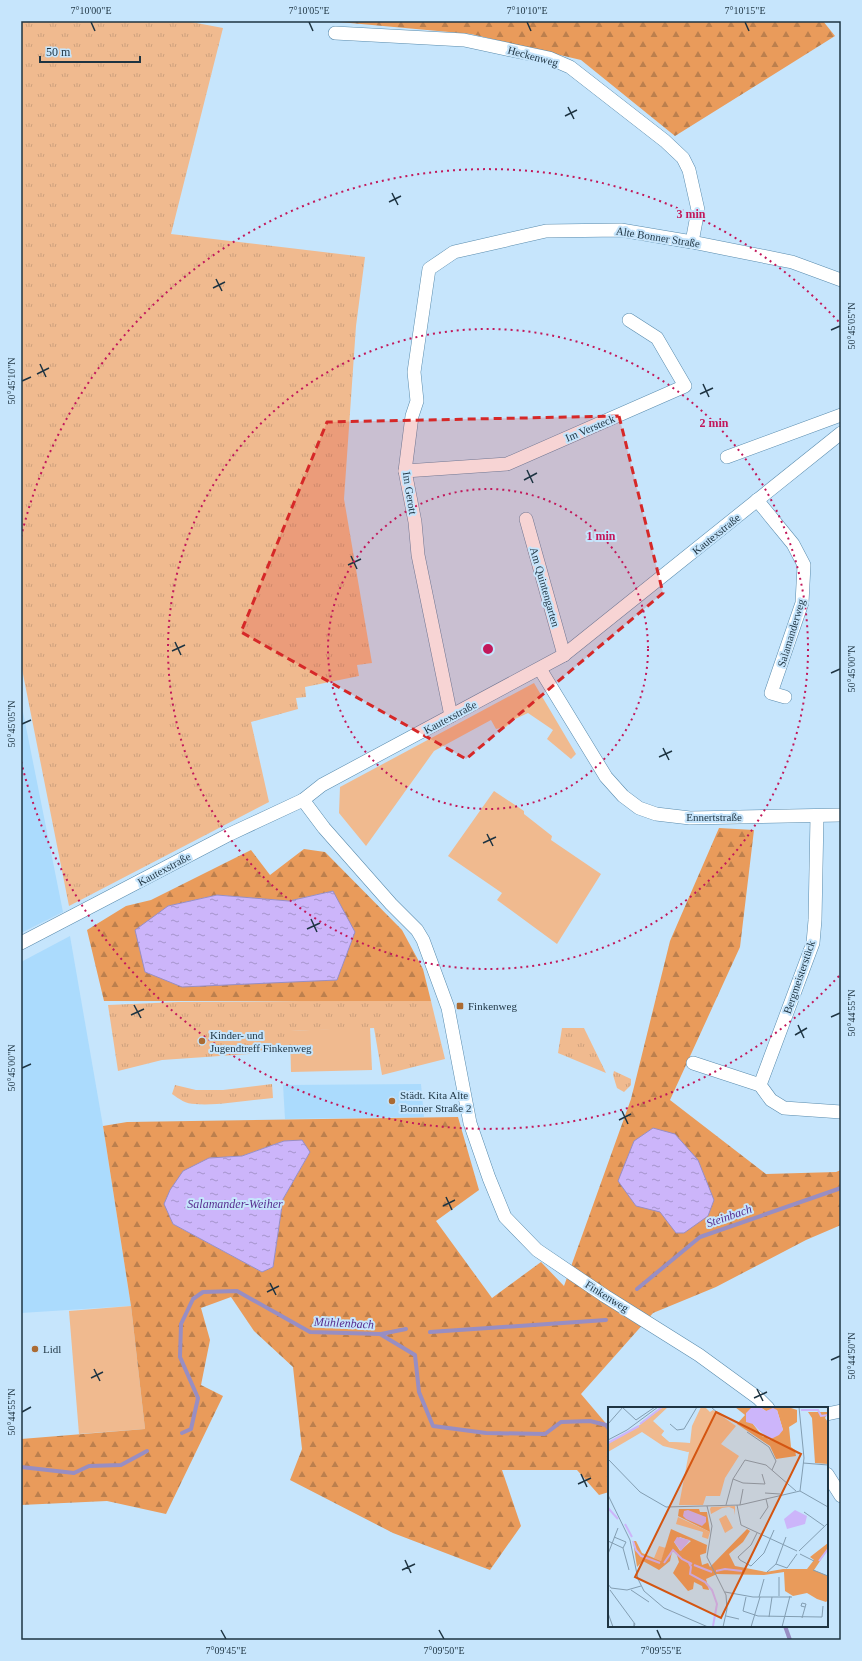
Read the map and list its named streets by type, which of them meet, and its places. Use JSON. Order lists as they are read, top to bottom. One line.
{"streets":{"street":["Heckenweg","Alte Bonner Straße","Im Versteck","Im Gerott","Kautexstraße","Am Quintengarten","Salamanderweg","Ennertstraße","Bergmeisterstück","Finkenweg"]},"crossings":[["Heckenweg","Alte Bonner Straße"],["Alte Bonner Straße","Im Gerott"],["Im Versteck","Im Gerott"],["Im Gerott","Kautexstraße"],["Kautexstraße","Am Quintengarten"],["Kautexstraße","Salamanderweg"],["Kautexstraße","Ennertstraße"],["Kautexstraße","Finkenweg"],["Ennertstraße","Bergmeisterstück"]],"water":["Salamander-Weiher","Steinbach","Mühlenbach"],"places":{"transit":["Finkenweg"],"other":["Kinder- und Jugendtreff Finkenweg","Städt. Kita Alte Bonner Straße 2","Lidl"]},"scale_bar":"50 m","coordinates":["7°10'00\"E","7°10'05\"E","7°10'10\"E","7°10'15\"E","50°45'05\"N","50°45'10\"N","50°45'00\"N","50°44'55\"N","50°44'50\"N","7°09'45\"E","7°09'50\"E","7°09'55\"E"],"rings":["3 min","2 min","1 min"]}
